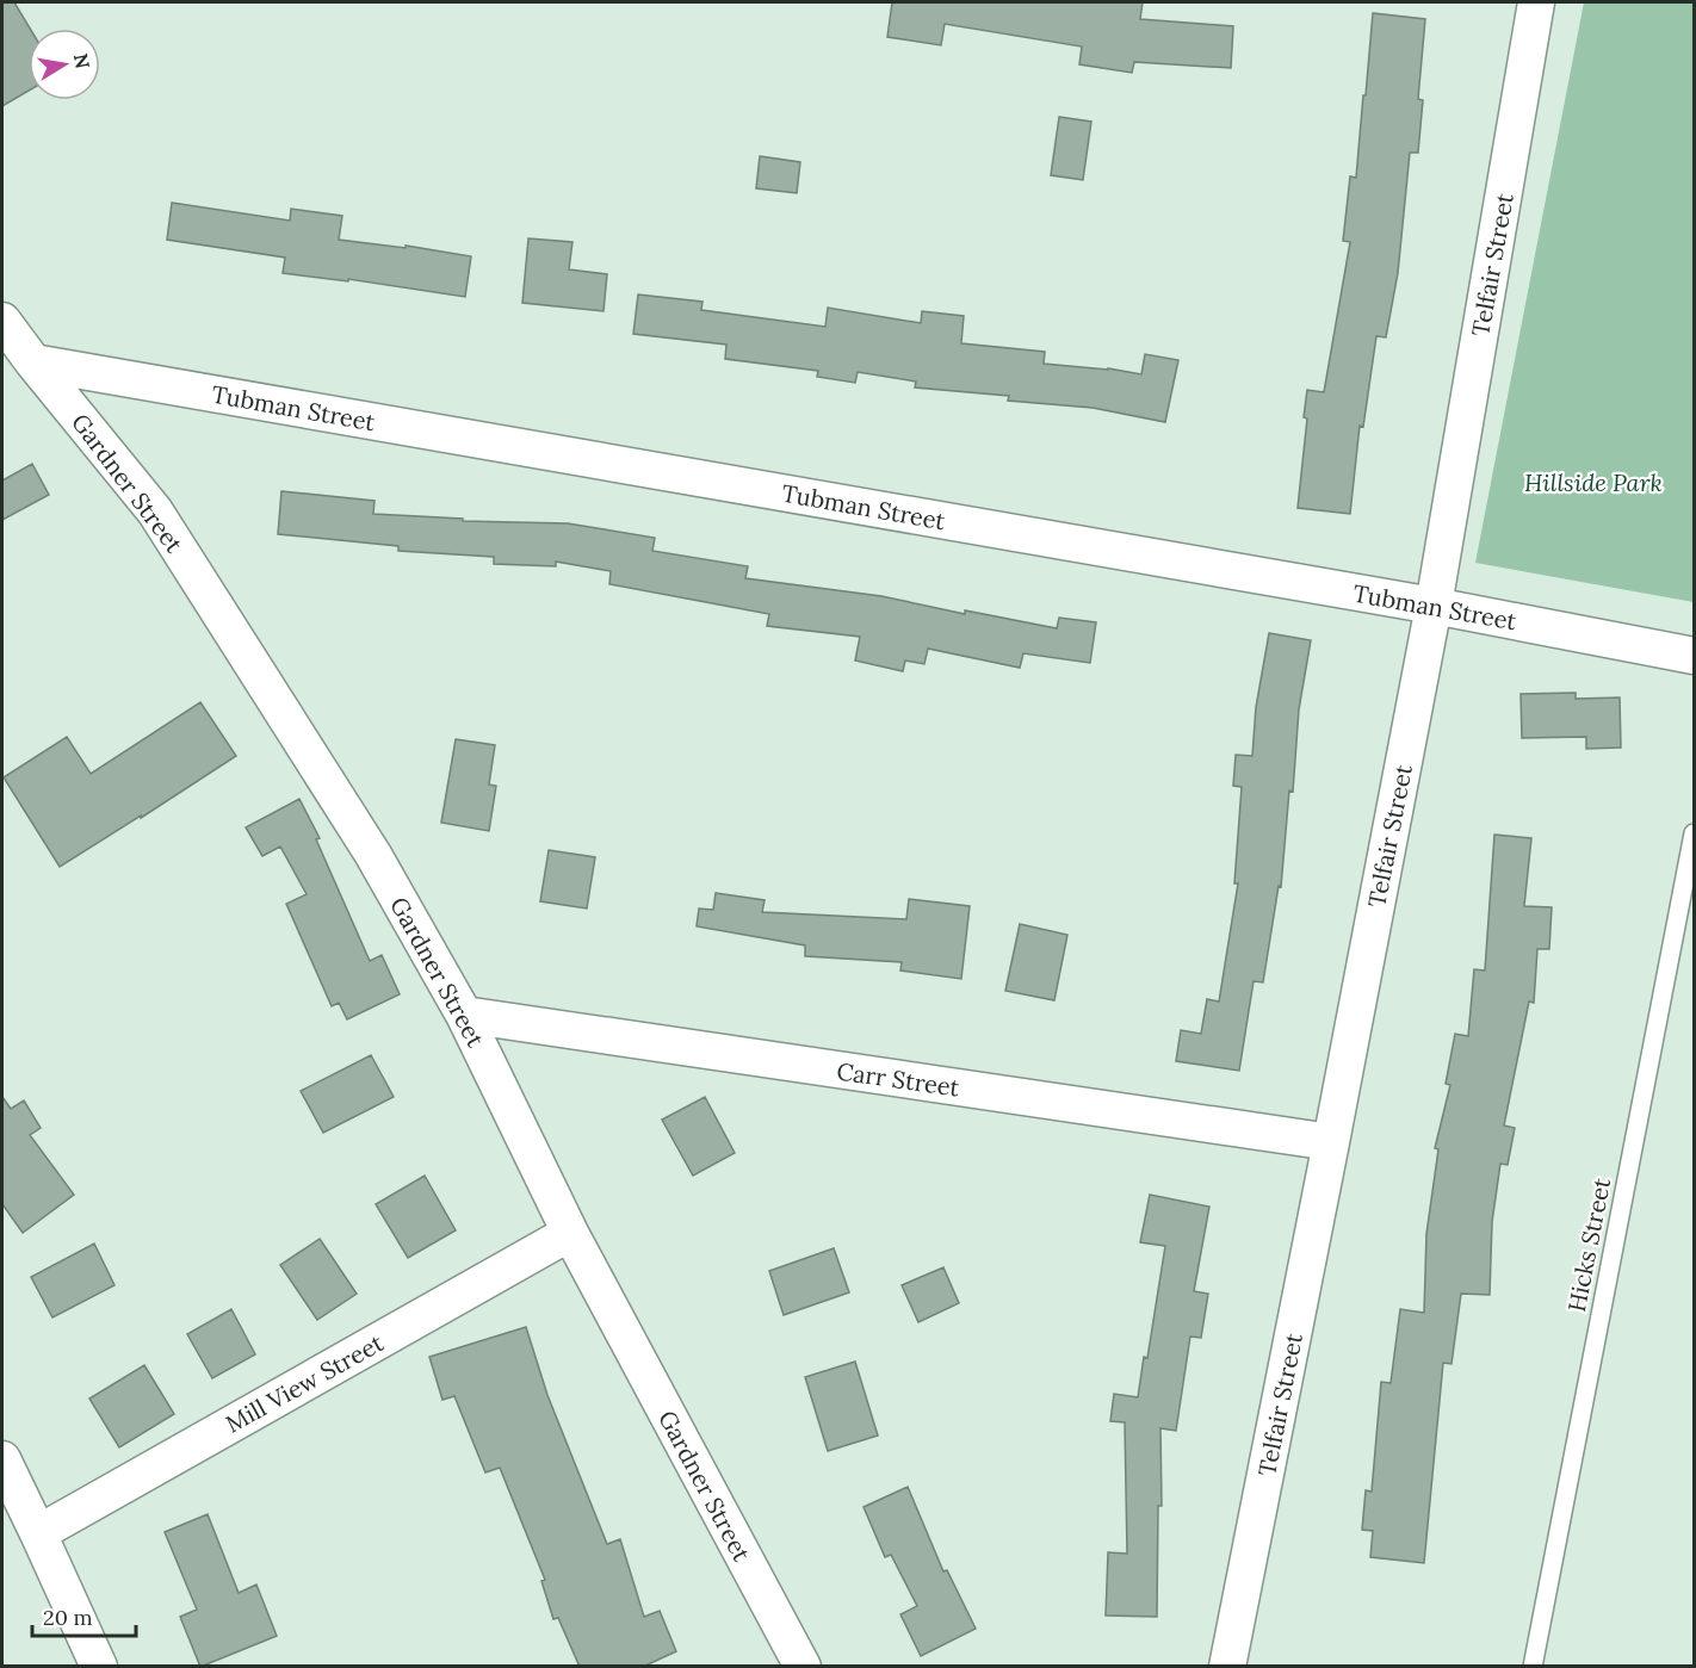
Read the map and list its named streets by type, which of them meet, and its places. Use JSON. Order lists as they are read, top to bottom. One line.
{"streets":{"street":["Telfair Street","Tubman Street","Gardner Street","Carr Street","Mill View Street"],"lane":["Hicks Street"]},"crossings":[["Telfair Street","Tubman Street"],["Telfair Street","Carr Street"],["Tubman Street","Gardner Street"],["Gardner Street","Carr Street"],["Gardner Street","Mill View Street"]],"parks":["Hillside Park"],"scale_bar":"20 m","north":"right"}
